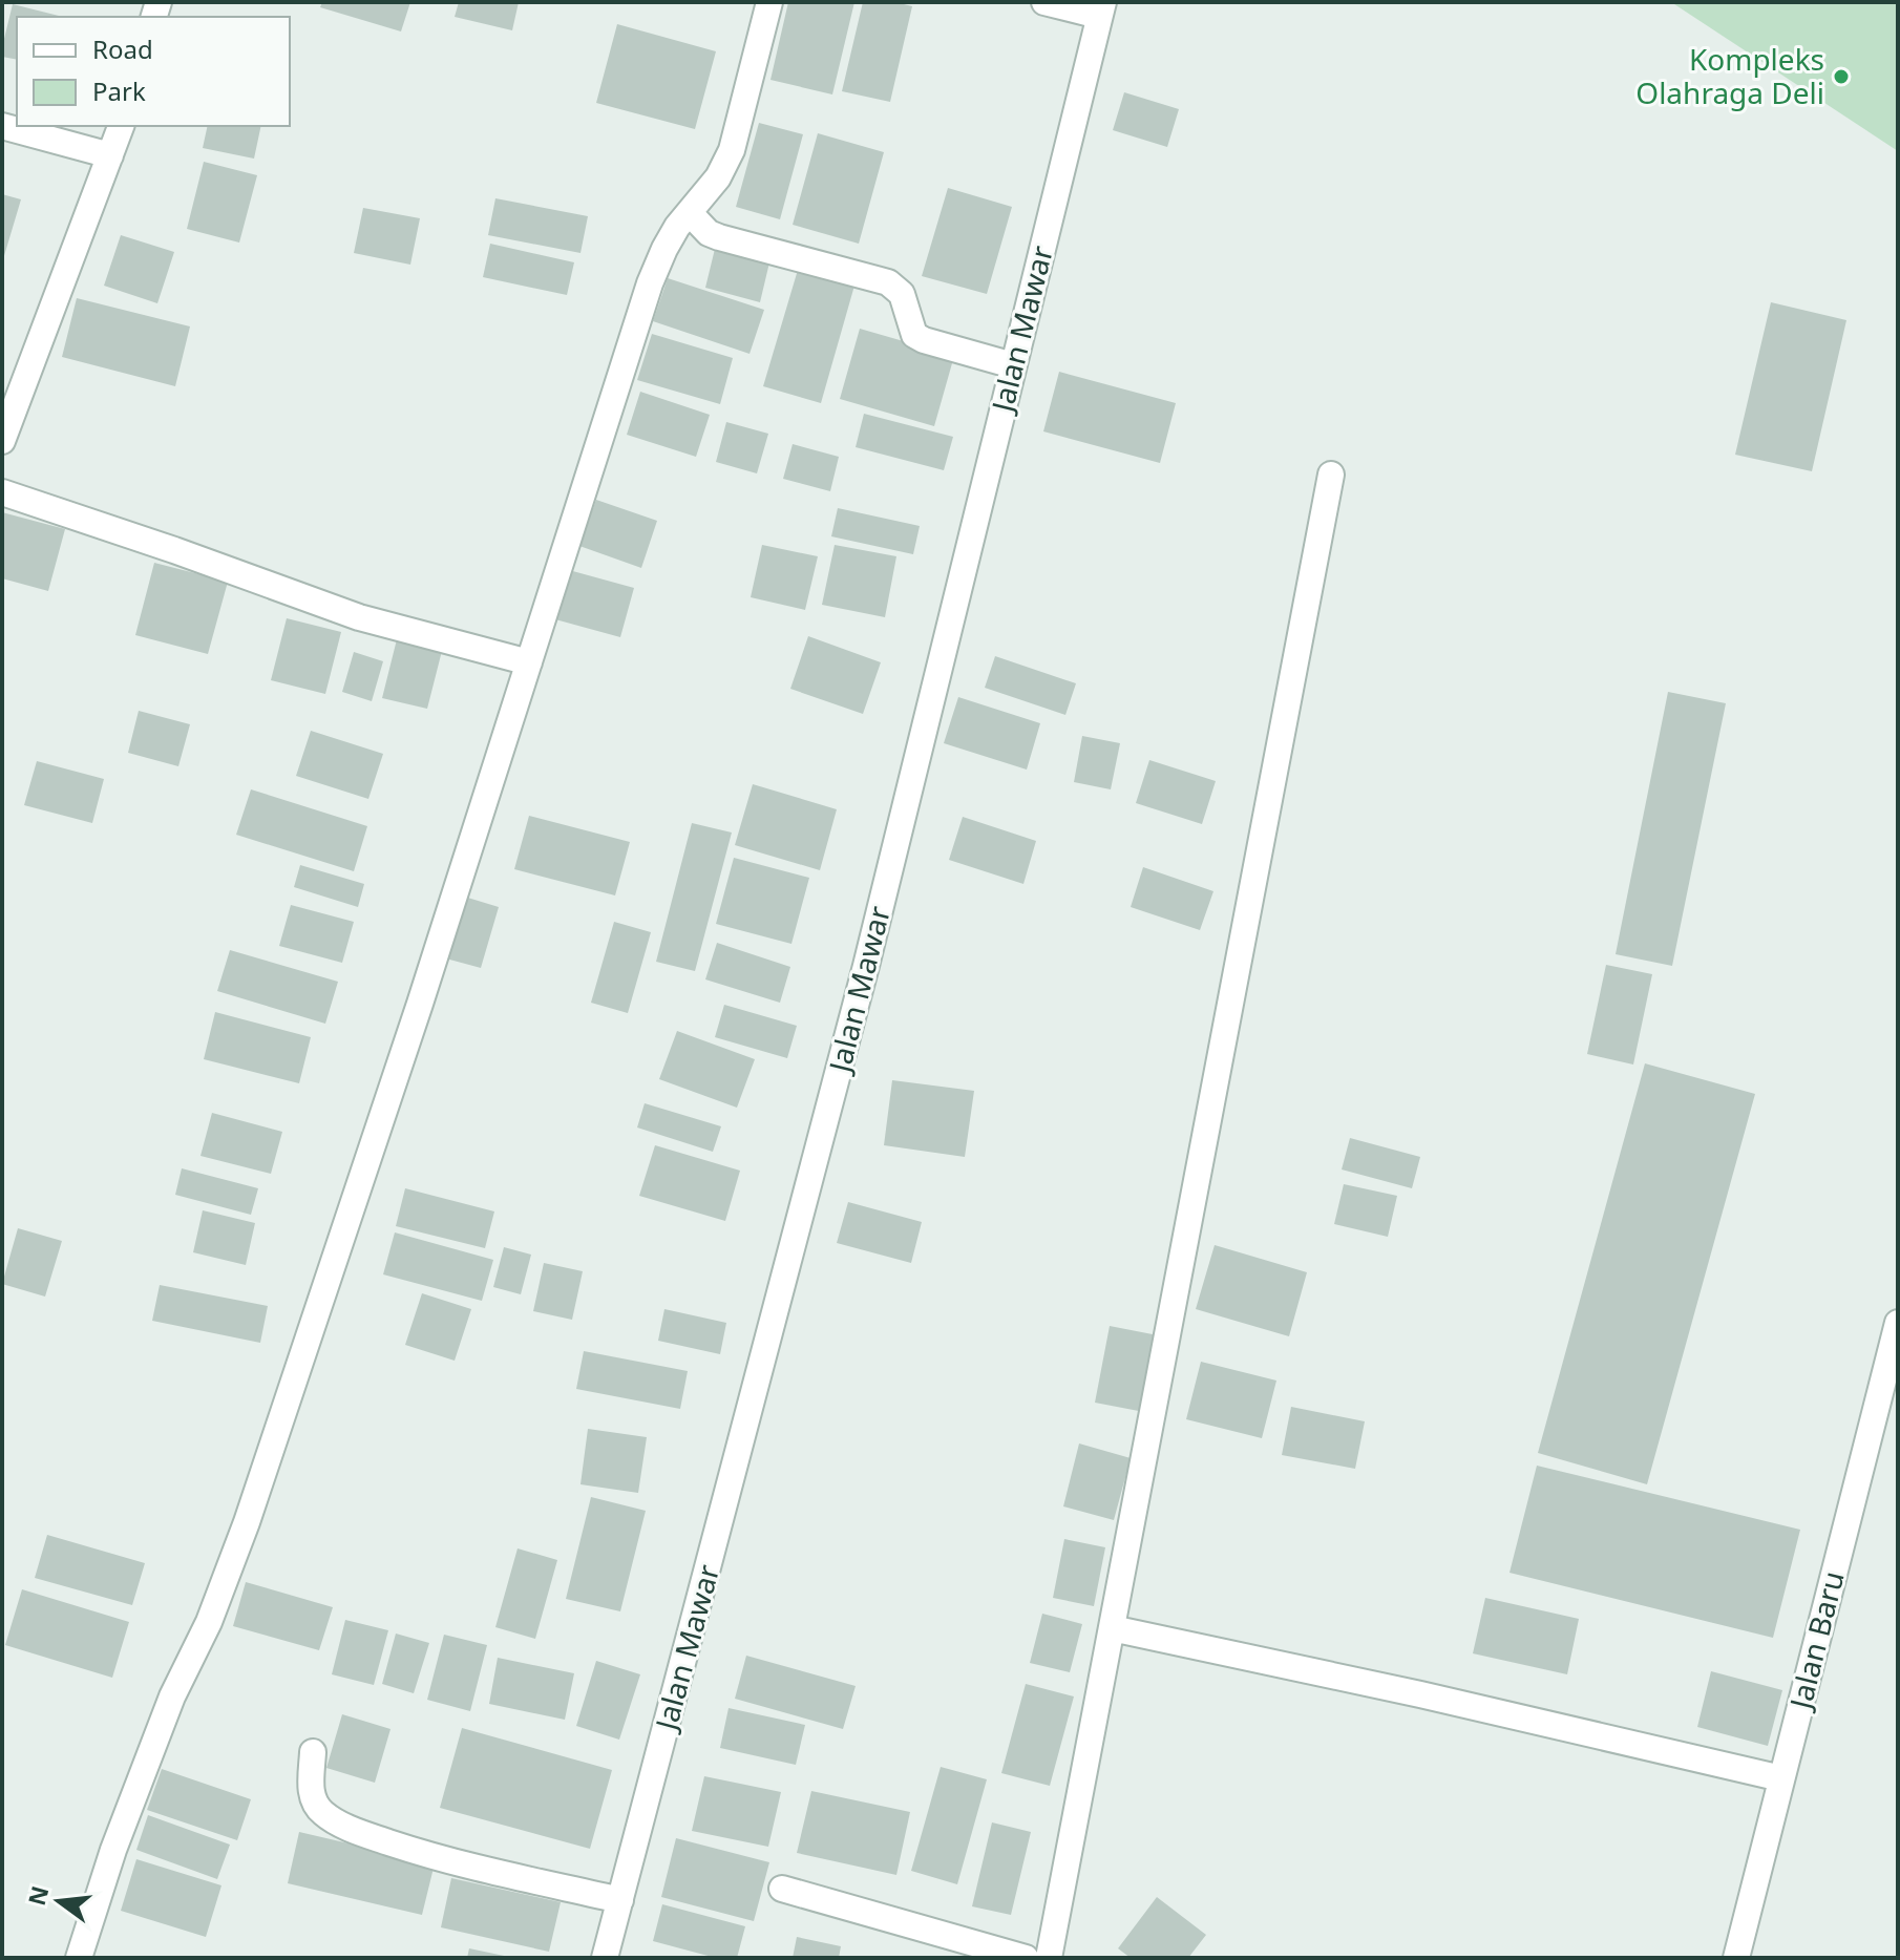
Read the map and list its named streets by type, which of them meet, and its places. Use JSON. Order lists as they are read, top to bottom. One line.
{"streets":{"street":["Jalan Mawar","Jalan Baru"]},"places":["Kompleks Olahraga Deli"],"legend":["Road","Park"],"north":"left"}
